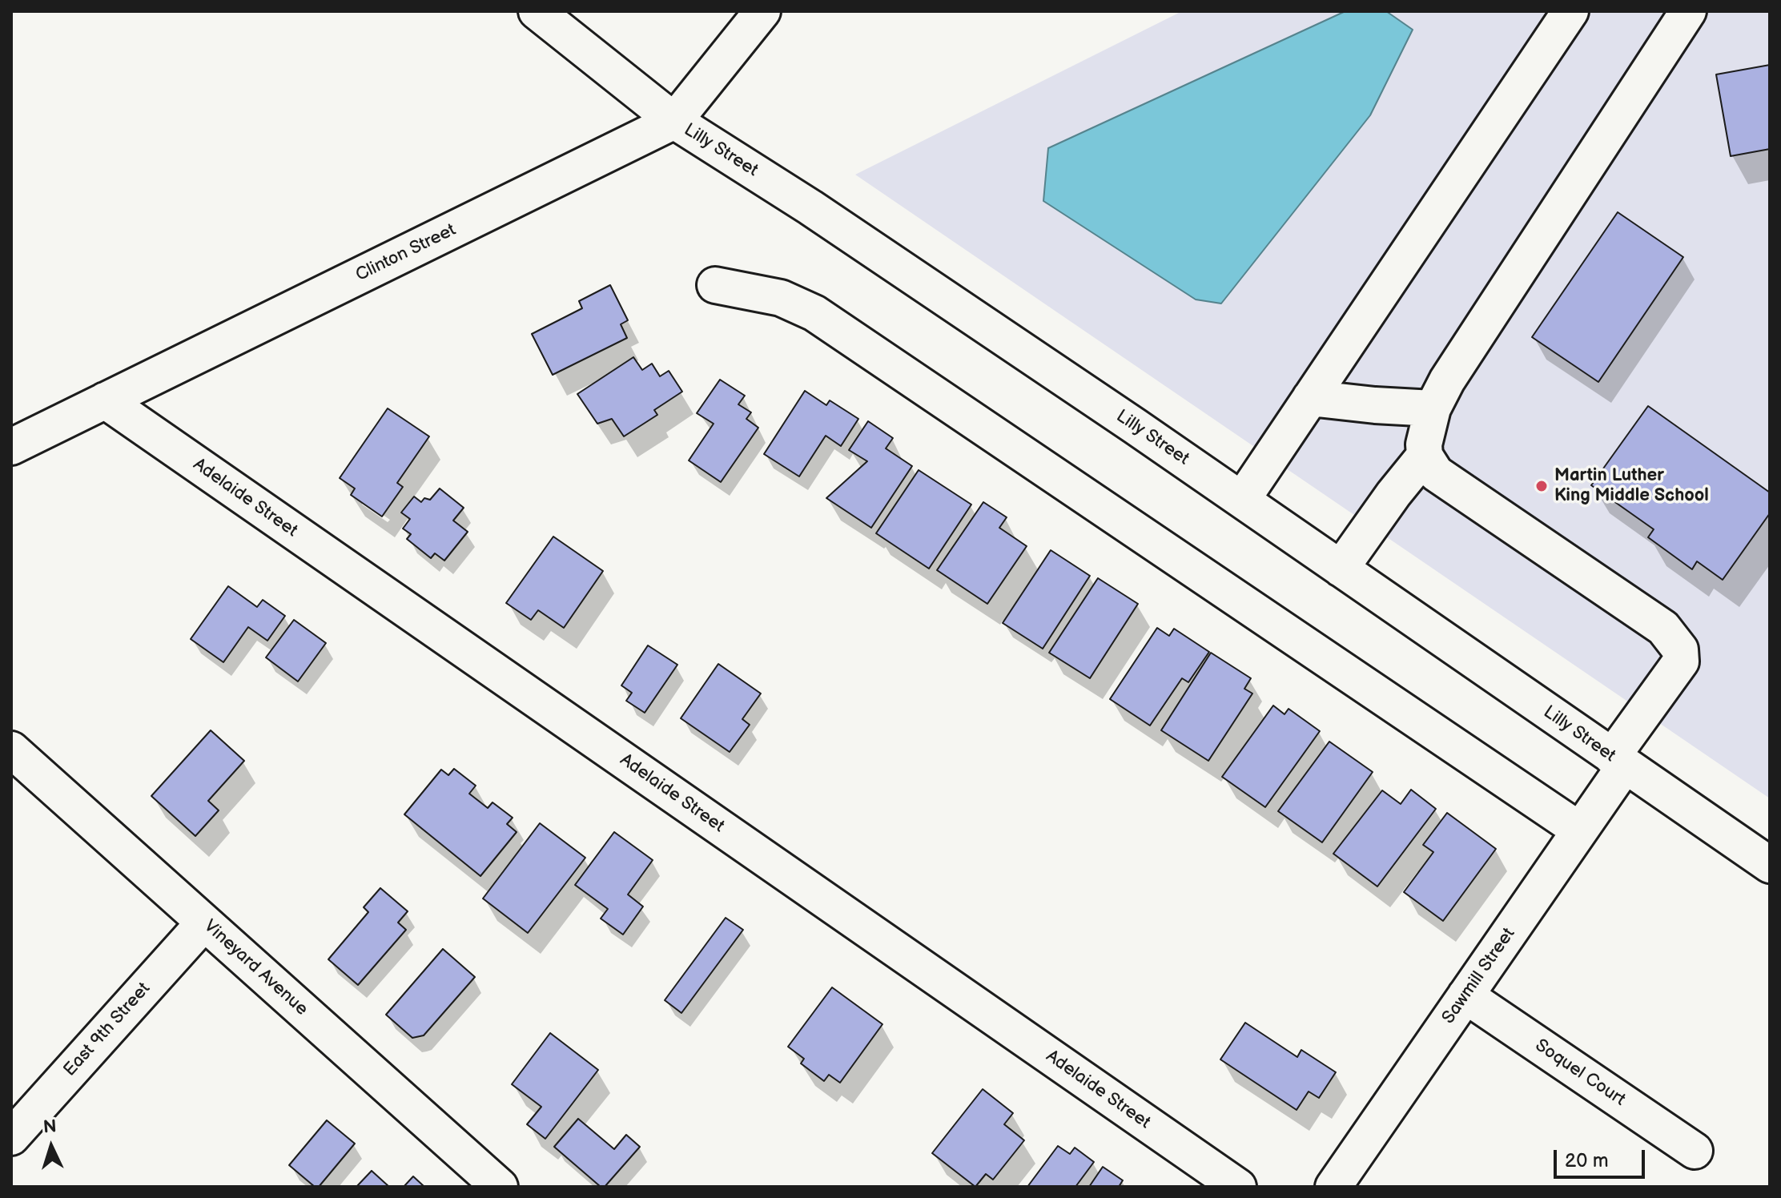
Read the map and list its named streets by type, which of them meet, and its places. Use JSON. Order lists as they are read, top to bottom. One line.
{"streets":{"street":["Lilly Street","Clinton Street","Adelaide Street","Vineyard Avenue","Sawmill Street","East 9th Street","Soquel Court"]},"crossings":[["Lilly Street","Clinton Street"],["Lilly Street","Sawmill Street"],["Clinton Street","Adelaide Street"],["Vineyard Avenue","East 9th Street"],["Sawmill Street","Soquel Court"]],"places":["Martin Luther King Middle School"],"scale_bar":"20 m","north":"top"}
